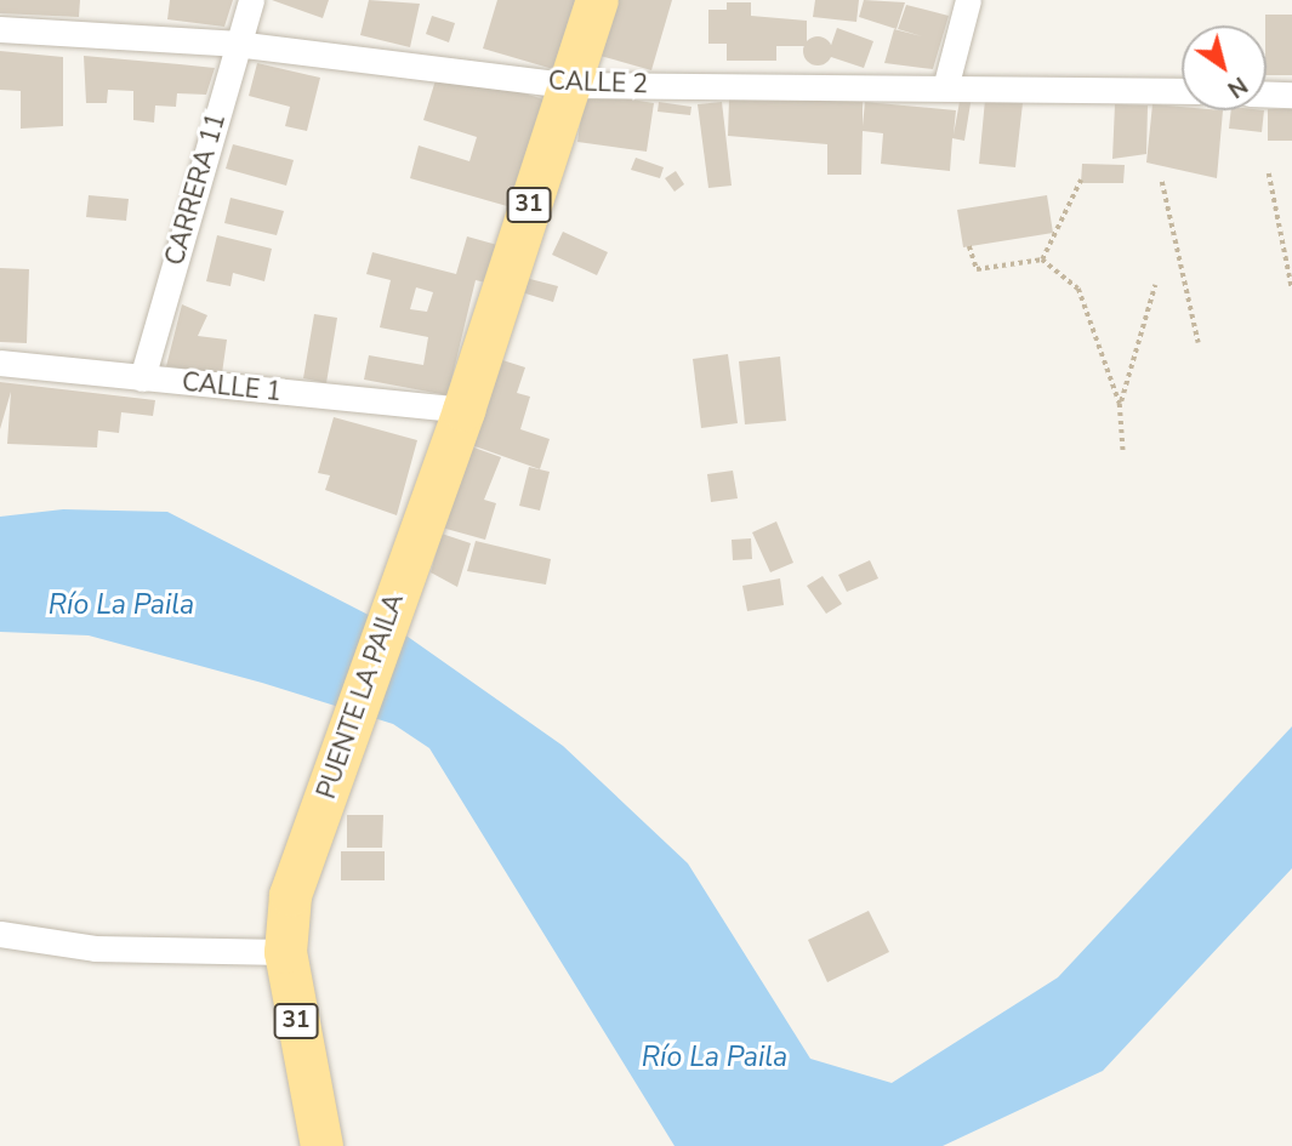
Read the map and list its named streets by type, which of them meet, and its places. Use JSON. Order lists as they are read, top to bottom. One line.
{"streets":{"main road":["31","PUENTE LA PAILA"],"street":["CALLE 2","CARRERA 11","CALLE 1"]},"crossings":[["CALLE 2","CARRERA 11"],["CALLE 2","31"],["CARRERA 11","CALLE 1"],["31","CALLE 1"],["31","PUENTE LA PAILA"],["CALLE 1","PUENTE LA PAILA"]],"water":["Río La Paila"],"north":"bottom right"}
